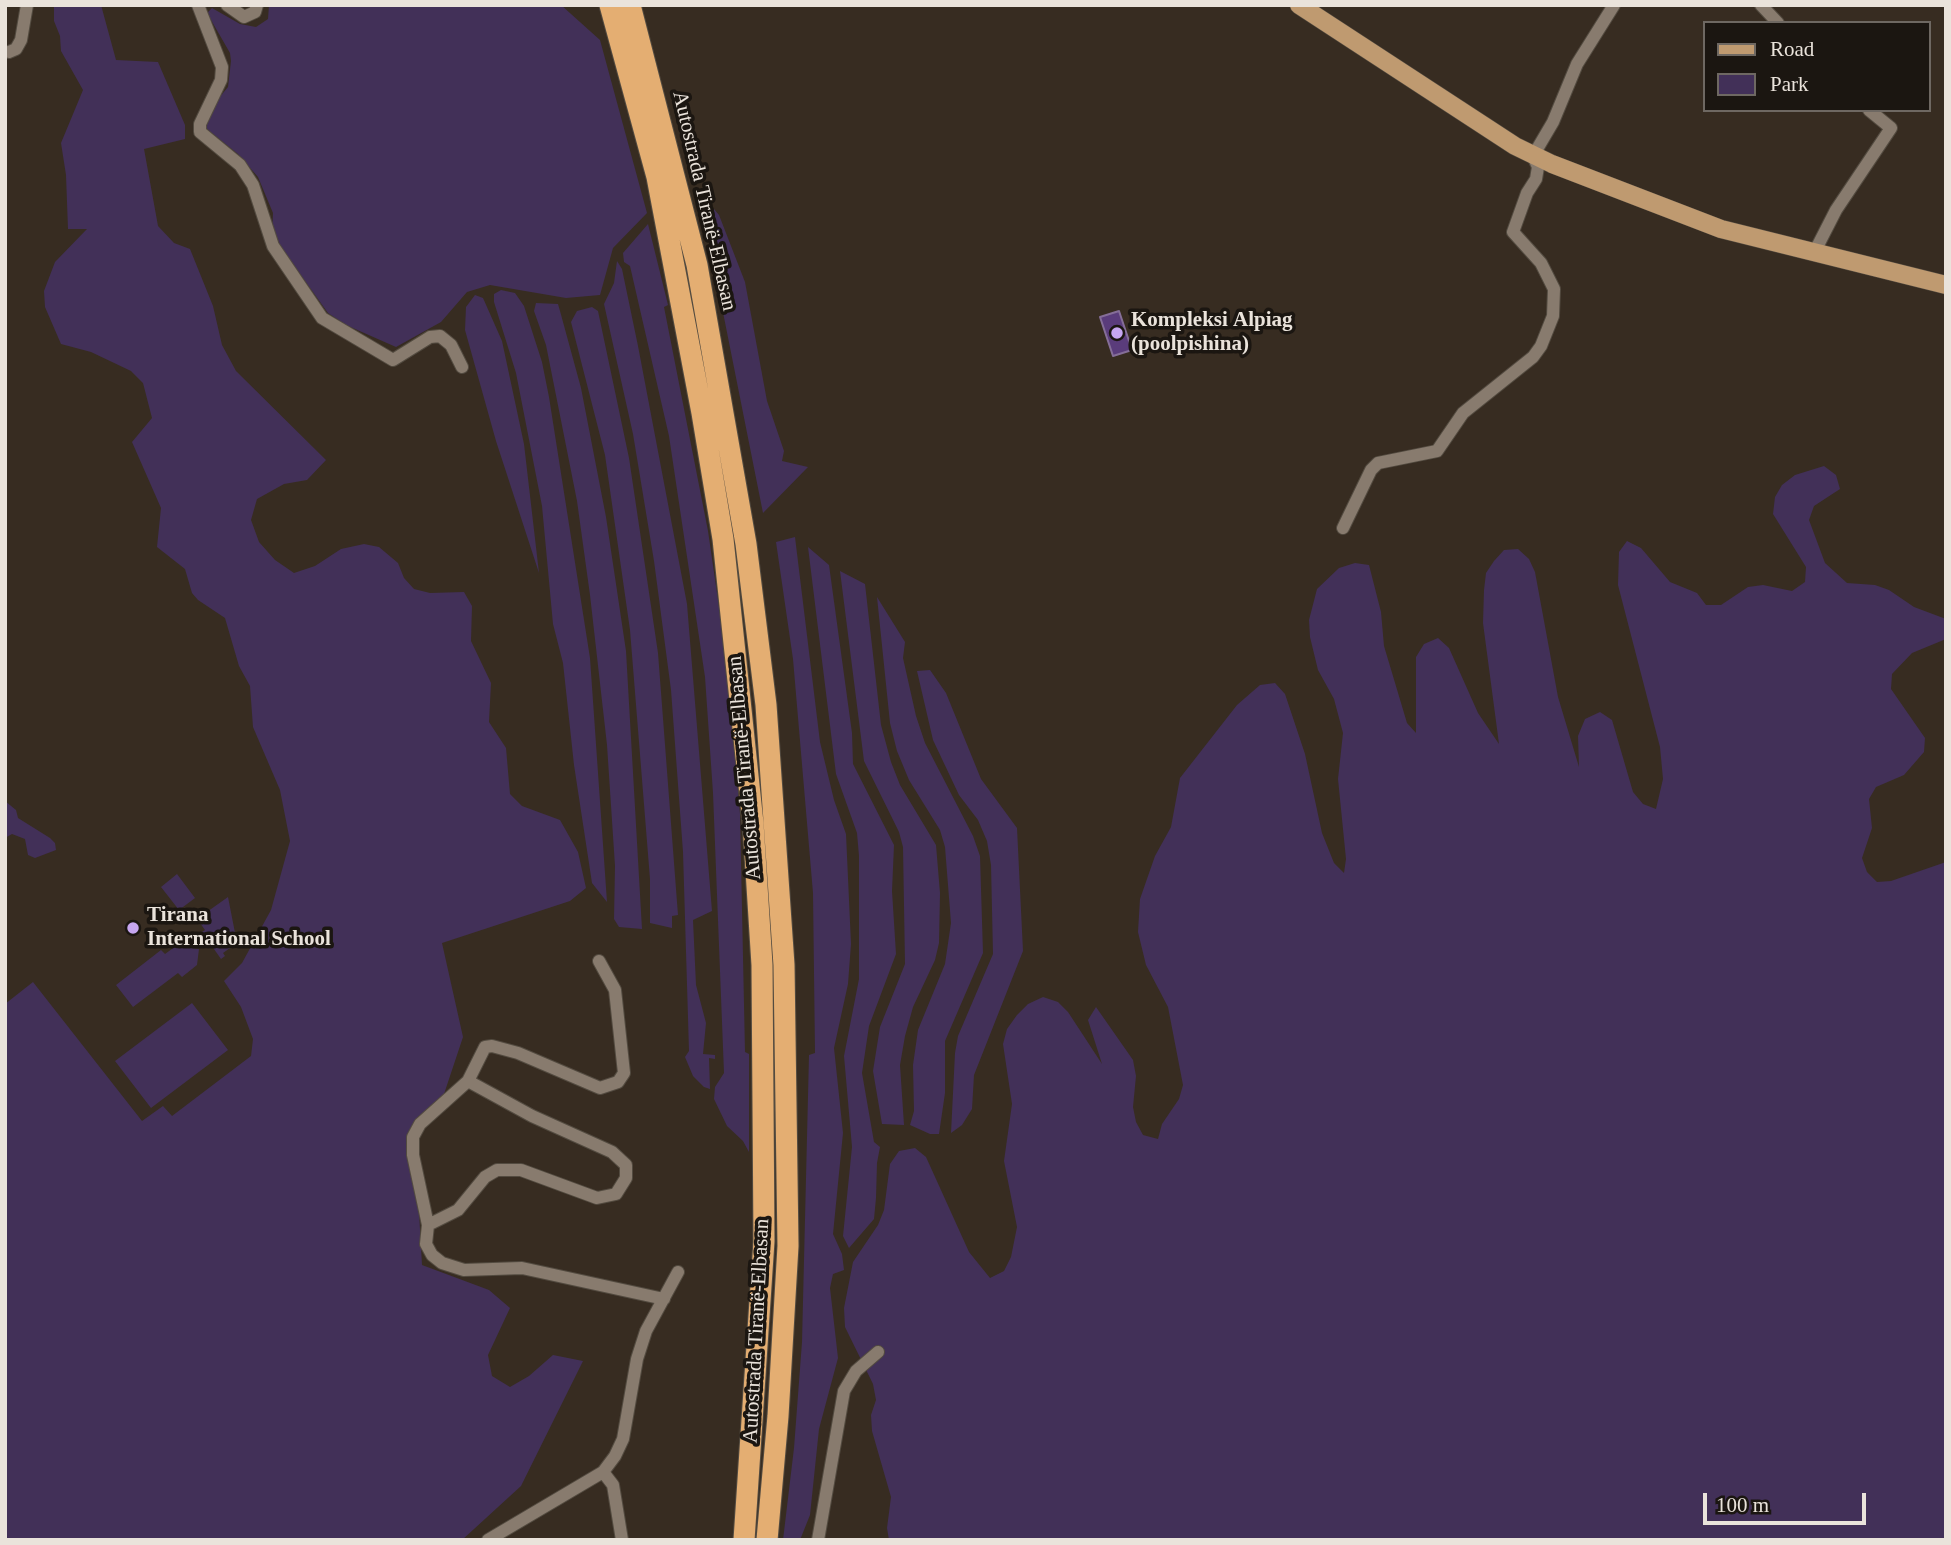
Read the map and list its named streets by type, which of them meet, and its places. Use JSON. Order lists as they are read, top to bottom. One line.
{"streets":{"highway":["Autostrada Tiranë-Elbasan"]},"places":["Kompleksi Alpiag (poolpishina)","Tirana International School"],"legend":["Road","Park"],"scale_bar":"100 m"}
